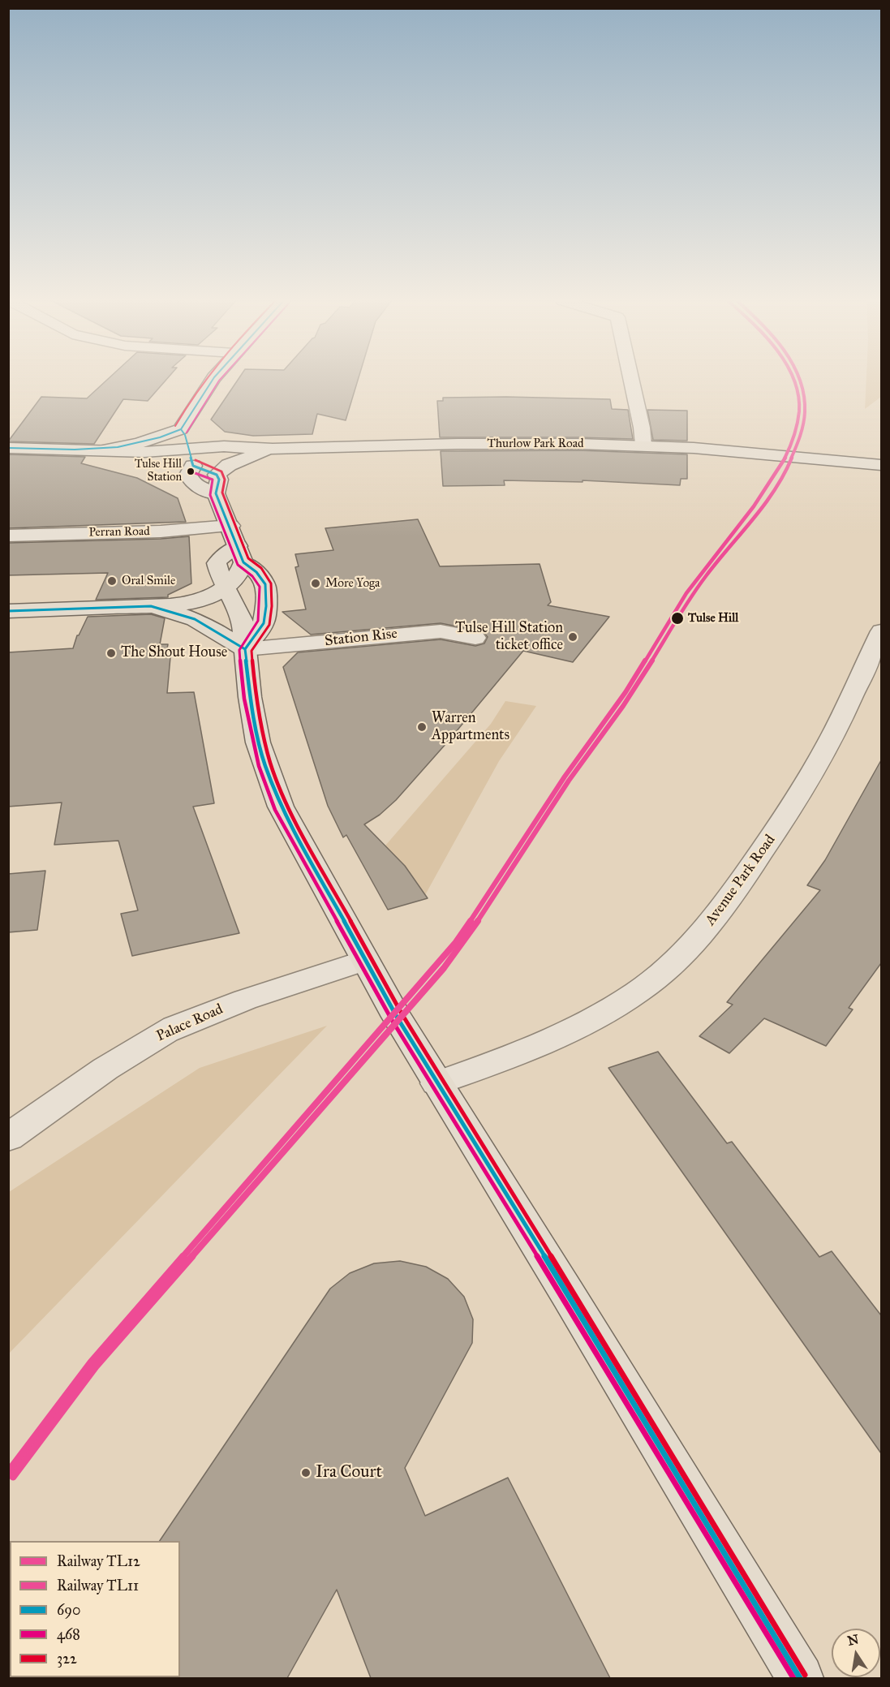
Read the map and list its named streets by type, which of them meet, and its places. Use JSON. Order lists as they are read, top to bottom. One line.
{"streets":{"main road":["Thurlow Park Road"],"street":["Perran Road","Station Rise","Avenue Park Road","Palace Road"]},"places":["Tulse Hill Station","Oral Smile","More Yoga","Tulse Hill","Tulse Hill Station ticket office","The Shout House","Warren Appartments","Ira Court"],"lines":["rail line TL12","rail line TL11","transit line 690","transit line 468","transit line 322"],"legend":["Railway TL12","Railway TL11","690","468","322"],"north":"top"}
